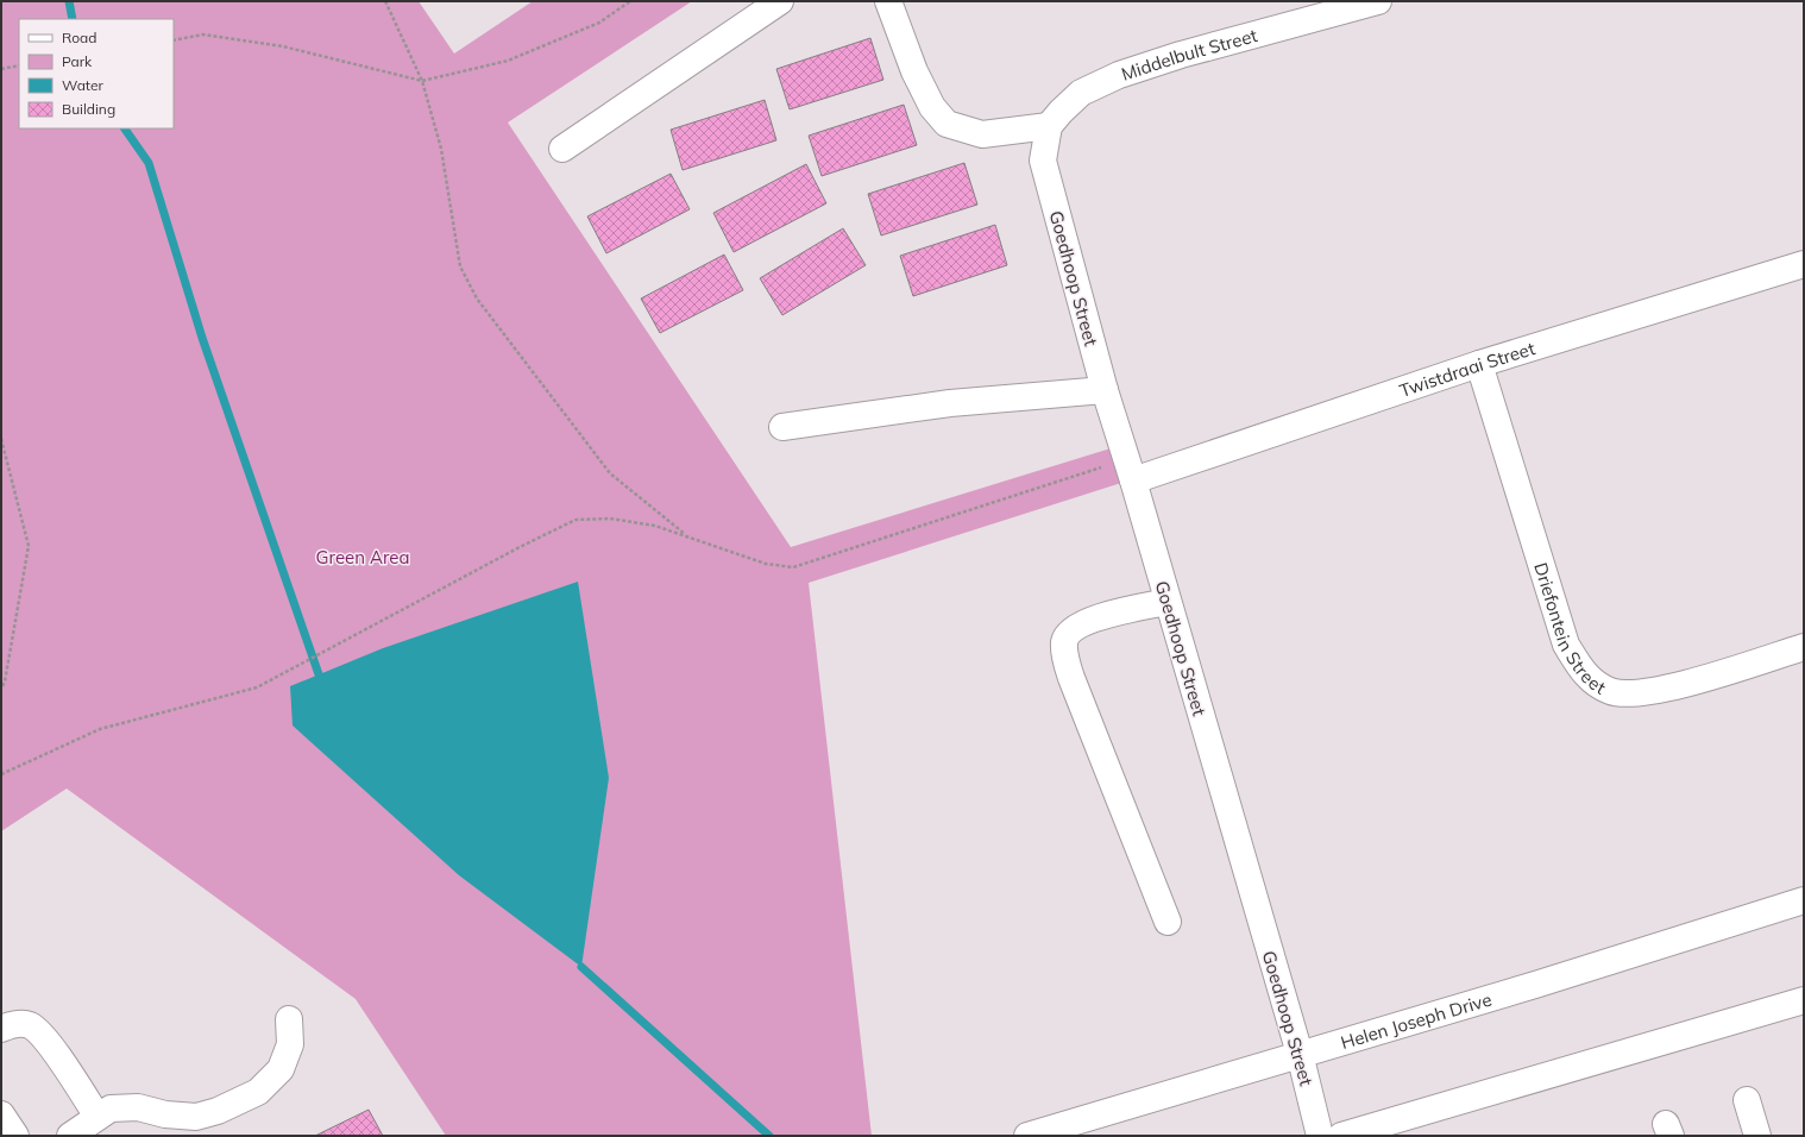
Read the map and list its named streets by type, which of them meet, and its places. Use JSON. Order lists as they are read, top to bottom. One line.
{"streets":{"street":["Middelbult Street","Goedhoop Street","Twistdraai Street","Driefontein Street","Helen Joseph Drive"]},"crossings":[["Middelbult Street","Goedhoop Street"],["Goedhoop Street","Twistdraai Street"],["Goedhoop Street","Helen Joseph Drive"],["Twistdraai Street","Driefontein Street"]],"parks":["Green Area"],"legend":["Road","Park","Water","Building"]}
